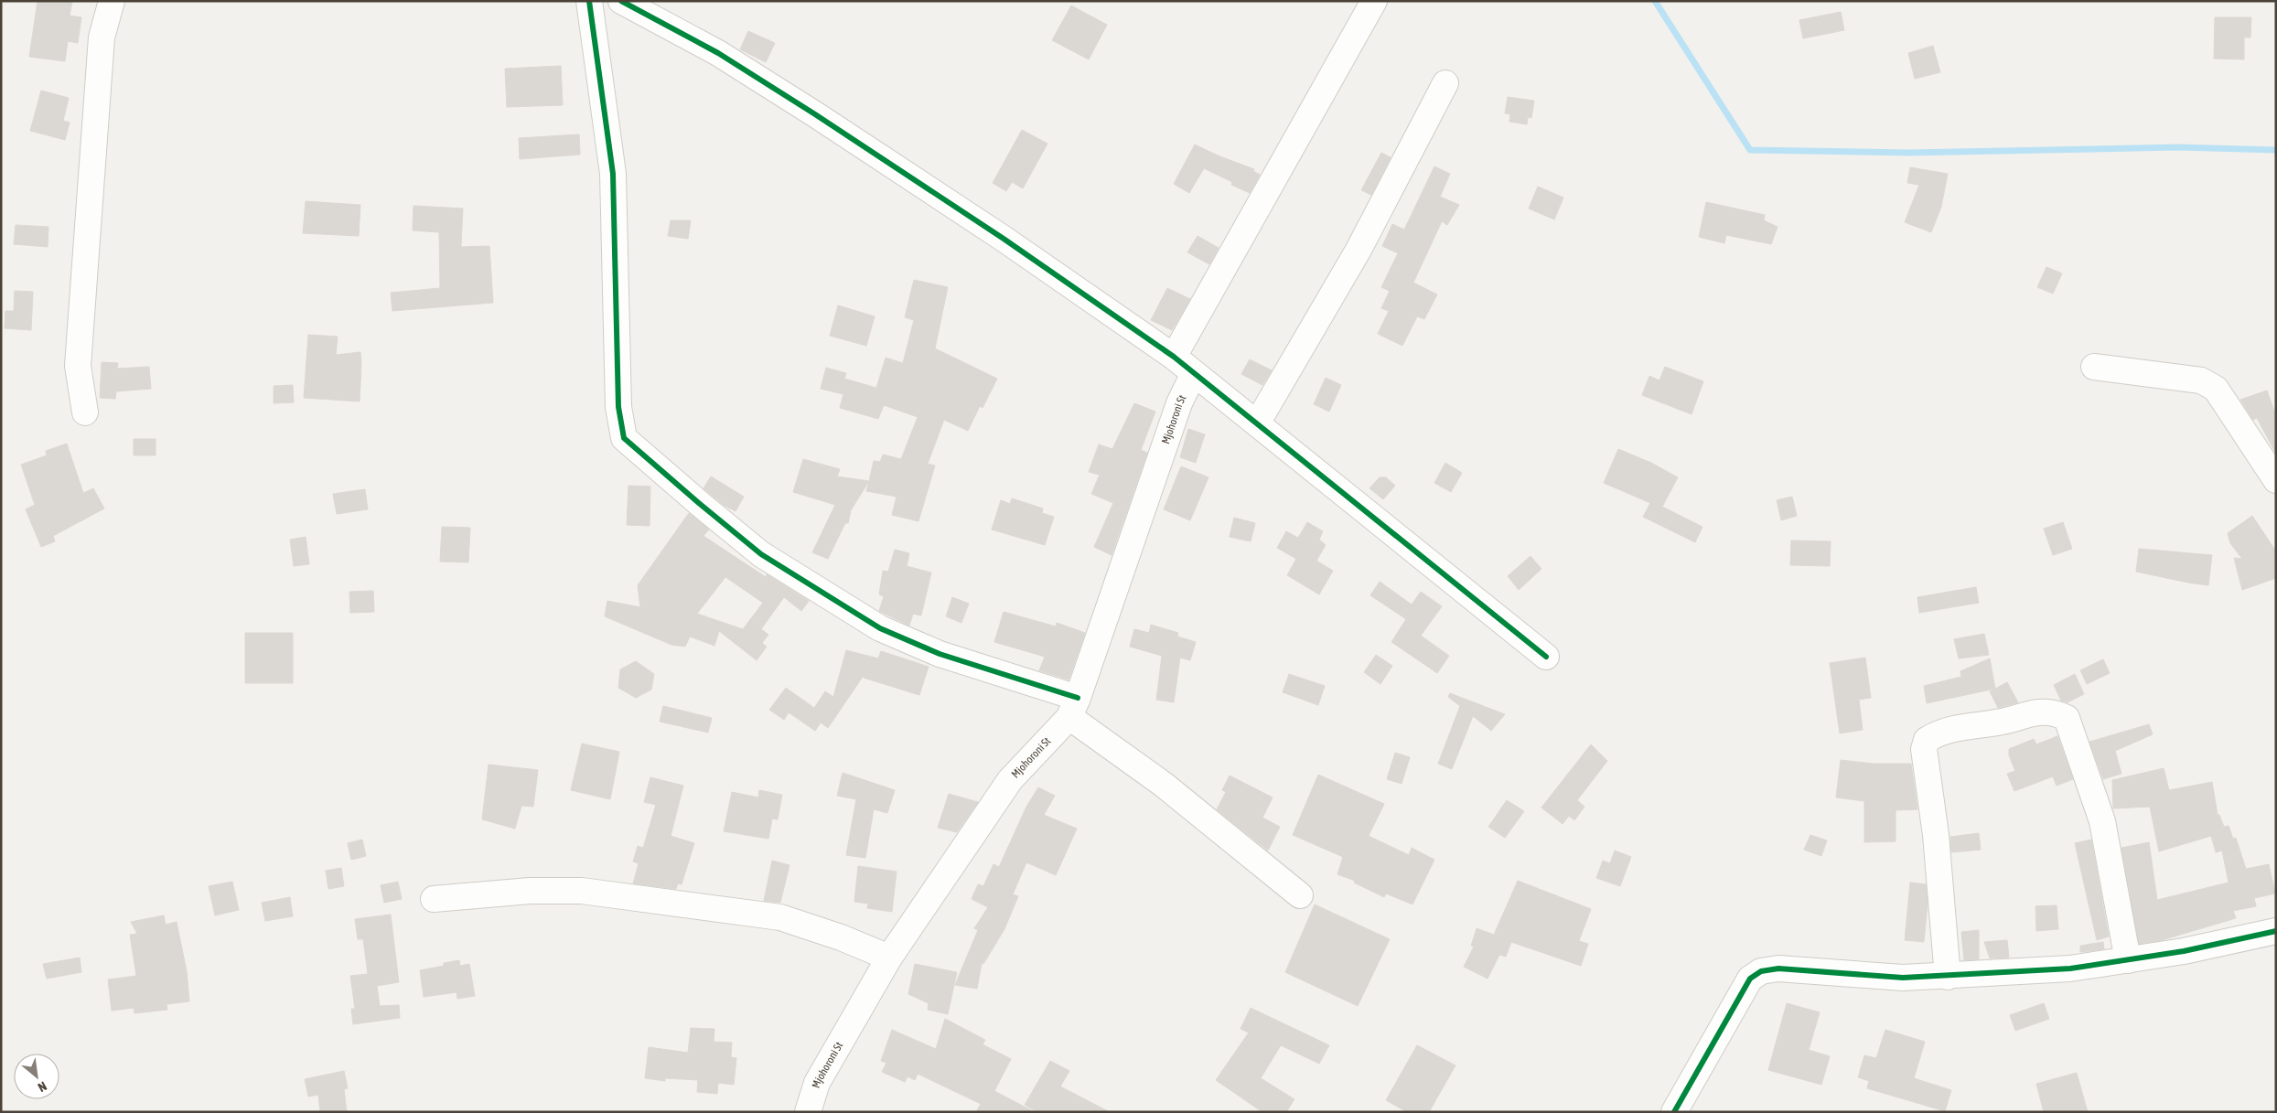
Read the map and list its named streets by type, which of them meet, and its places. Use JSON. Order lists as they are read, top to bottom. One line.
{"streets":{"street":["Mjohoroni St"]},"north":"bottom right"}
